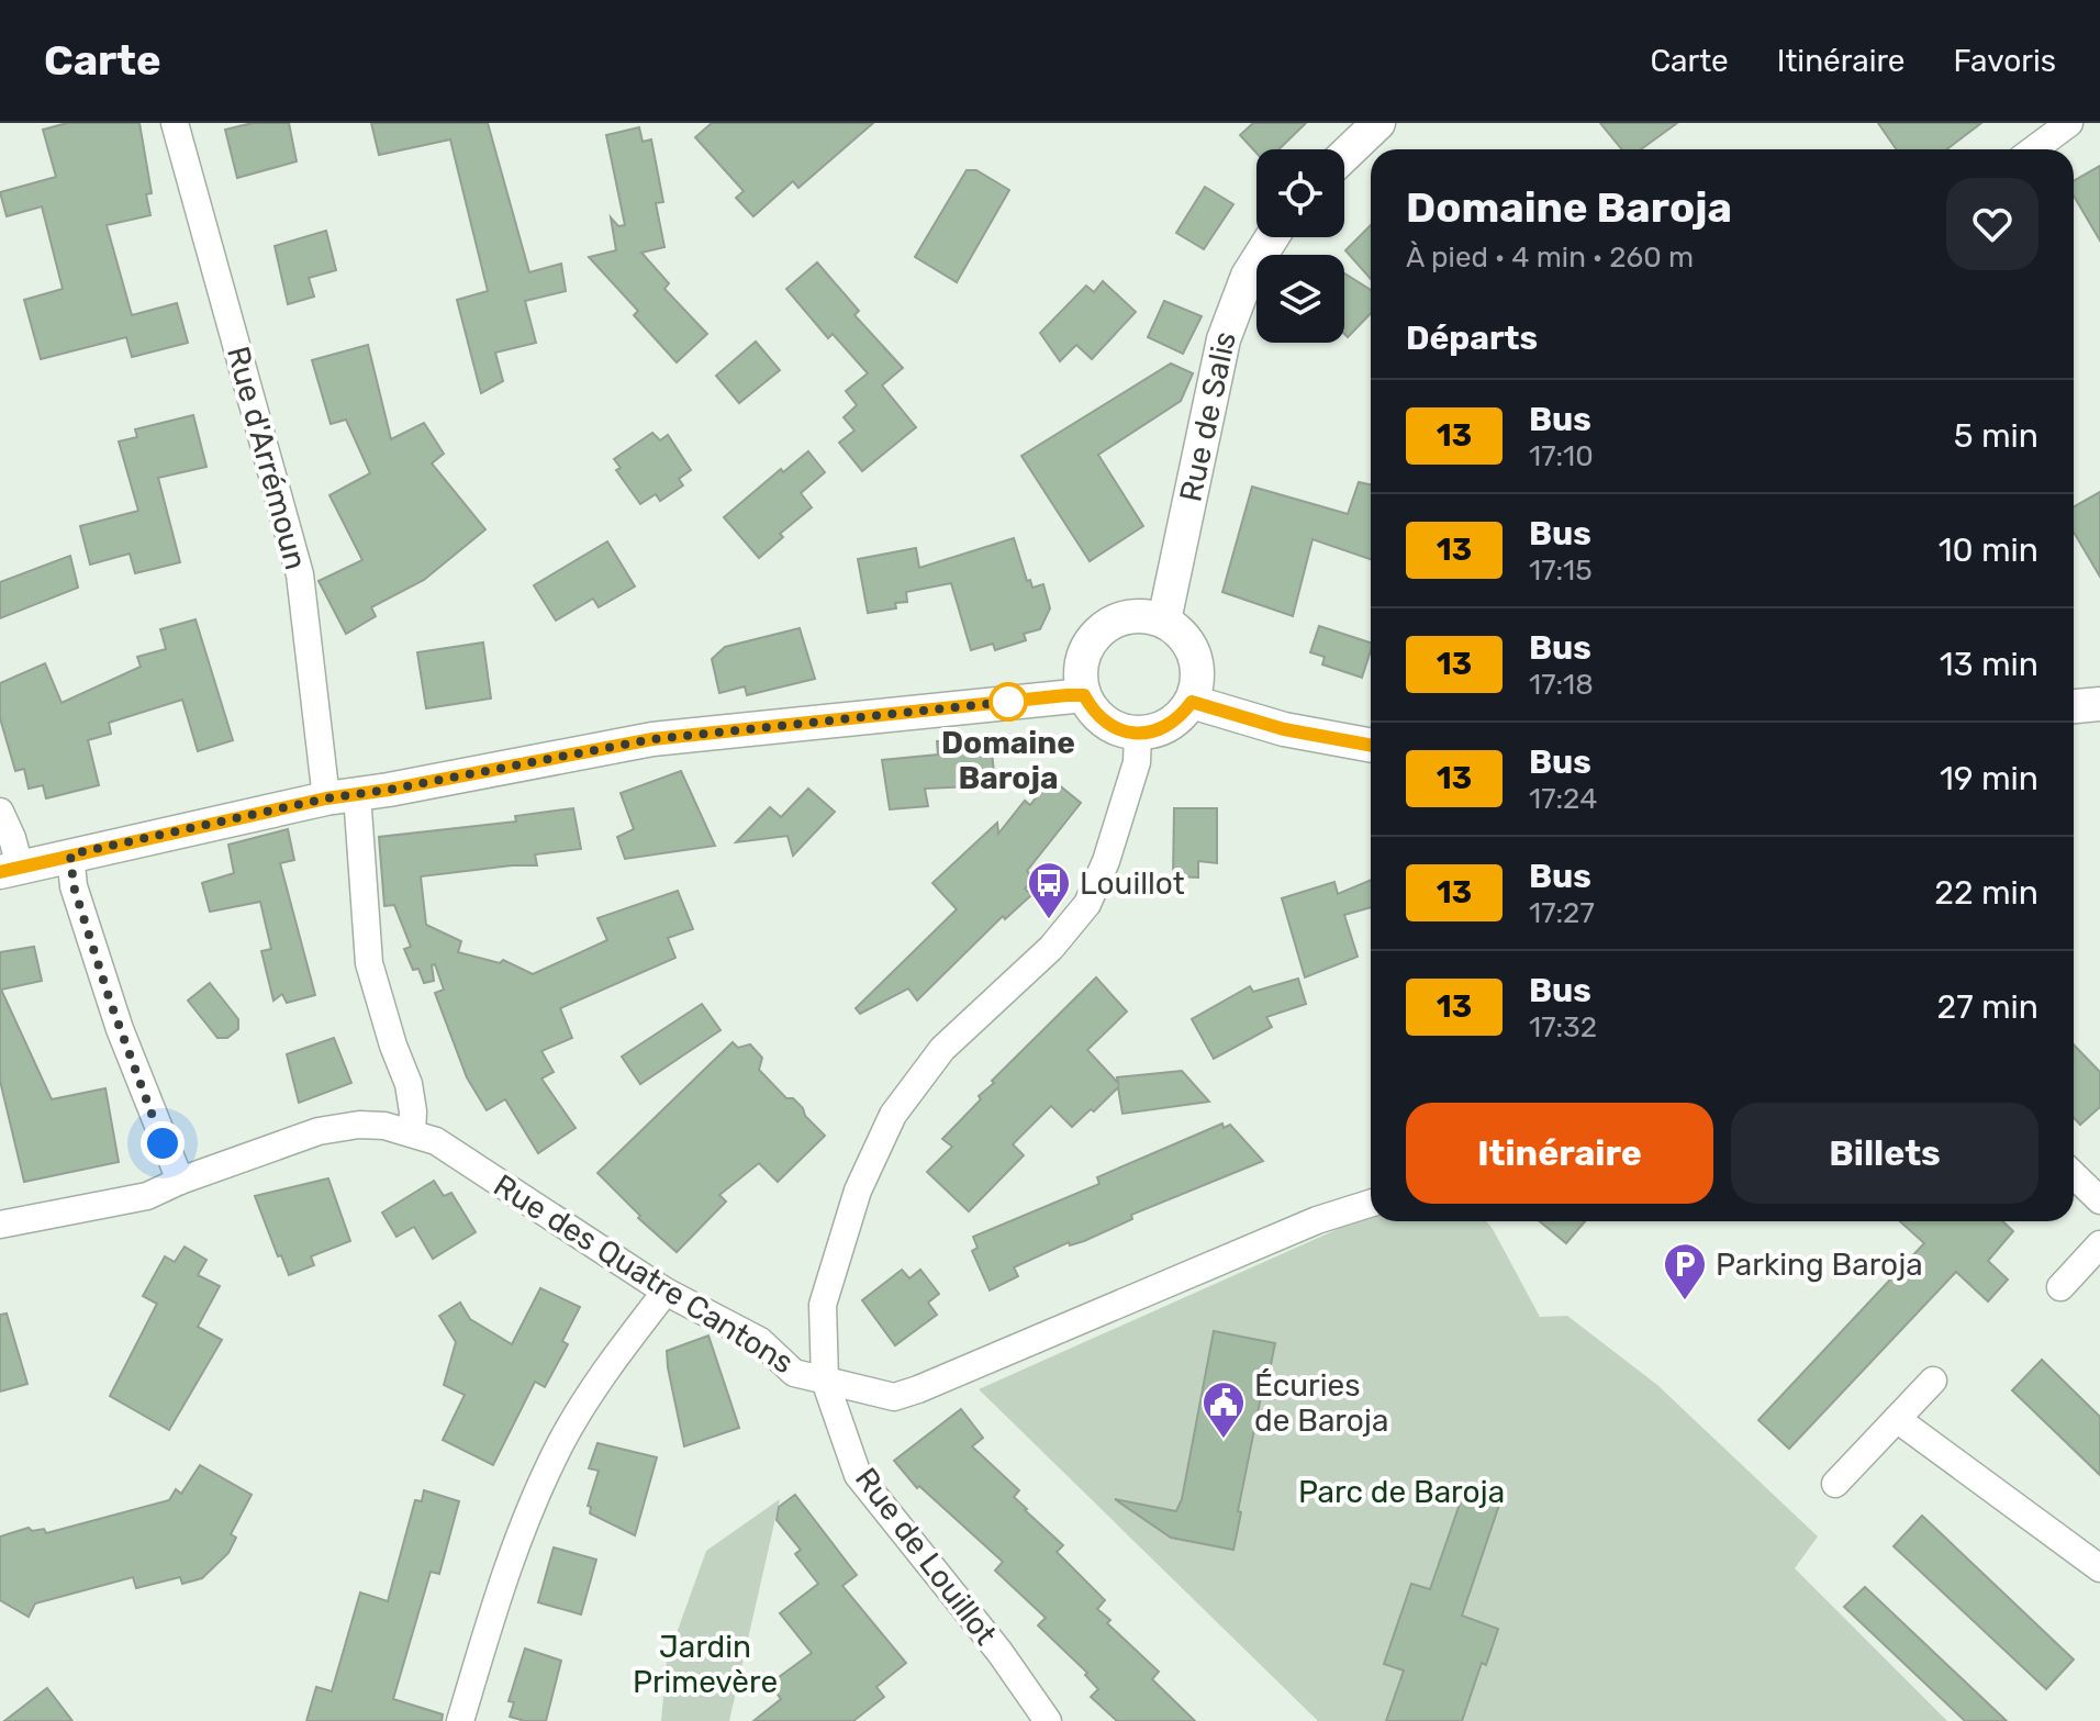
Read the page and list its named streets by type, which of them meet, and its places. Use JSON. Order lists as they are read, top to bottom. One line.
{"streets":{"street":["Rue de Salis","Rue d'Arrémoun","Rue des Quatre Cantons","Rue de Louillot"]},"crossings":[["Rue de Salis","Rue de Louillot"],["Rue d'Arrémoun","Rue des Quatre Cantons"],["Rue des Quatre Cantons","Rue de Louillot"]],"parks":["Parc de Baroja","Jardin Primevère"],"places":{"other":["Domaine Baroja"],"bus stop":["Louillot"],"parking":["Parking Baroja"],"public building":["Écuries de Baroja"]},"lines":["bus line 13"],"page":{"header":"Carte","nav":["Carte","Itinéraire","Favoris"],"heading":[["Domaine Baroja","À pied · 4 min · 260 m"],"Départs"],"list":[{"mark":"13","name":"Bus","note":"17:10","value":"5 min"},{"mark":"13","name":"Bus","note":"17:15","value":"10 min"},{"mark":"13","name":"Bus","note":"17:18","value":"13 min"},{"mark":"13","name":"Bus","note":"17:24","value":"19 min"},{"mark":"13","name":"Bus","note":"17:27","value":"22 min"},{"mark":"13","name":"Bus","note":"17:32","value":"27 min"}],"buttons":["Itinéraire","Billets"]}}
